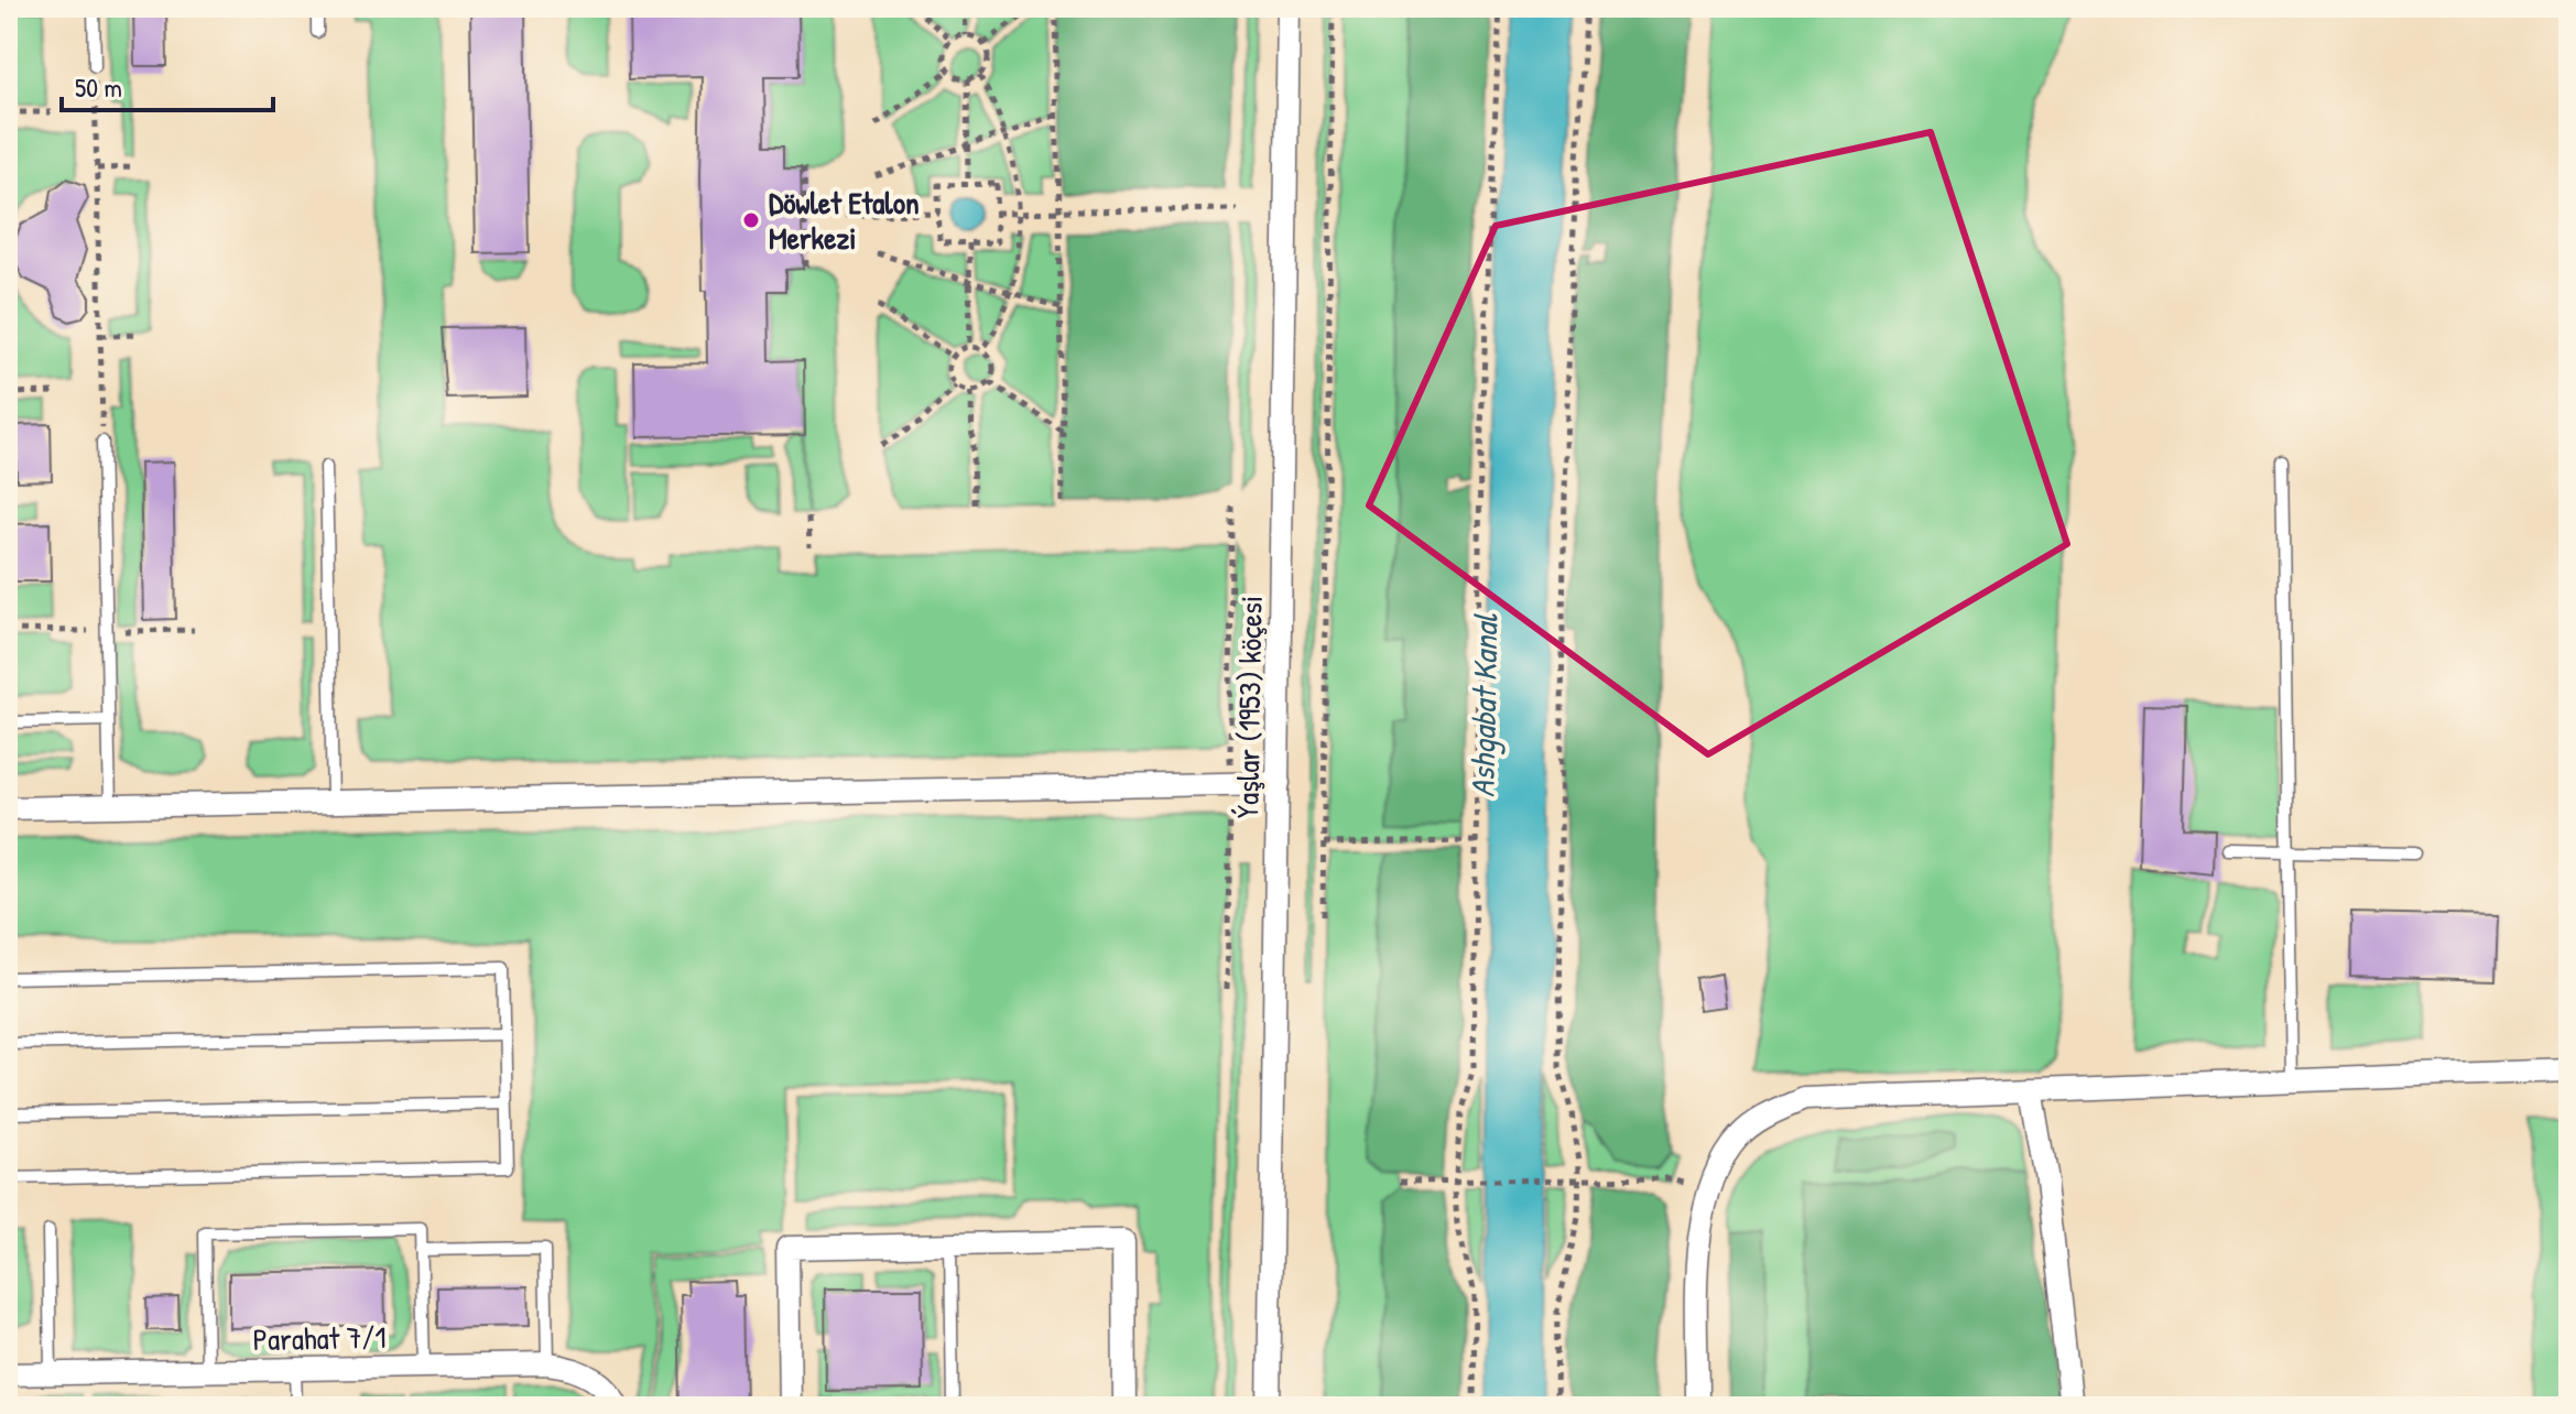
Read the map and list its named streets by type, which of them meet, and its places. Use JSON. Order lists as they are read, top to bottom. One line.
{"streets":{"street":["Ýaşlar (1953) köçesi","Parahat 7/1"]},"water":["Ashgabat Kanal"],"places":["Döwlet Etalon Merkezi"],"scale_bar":"50 m"}
